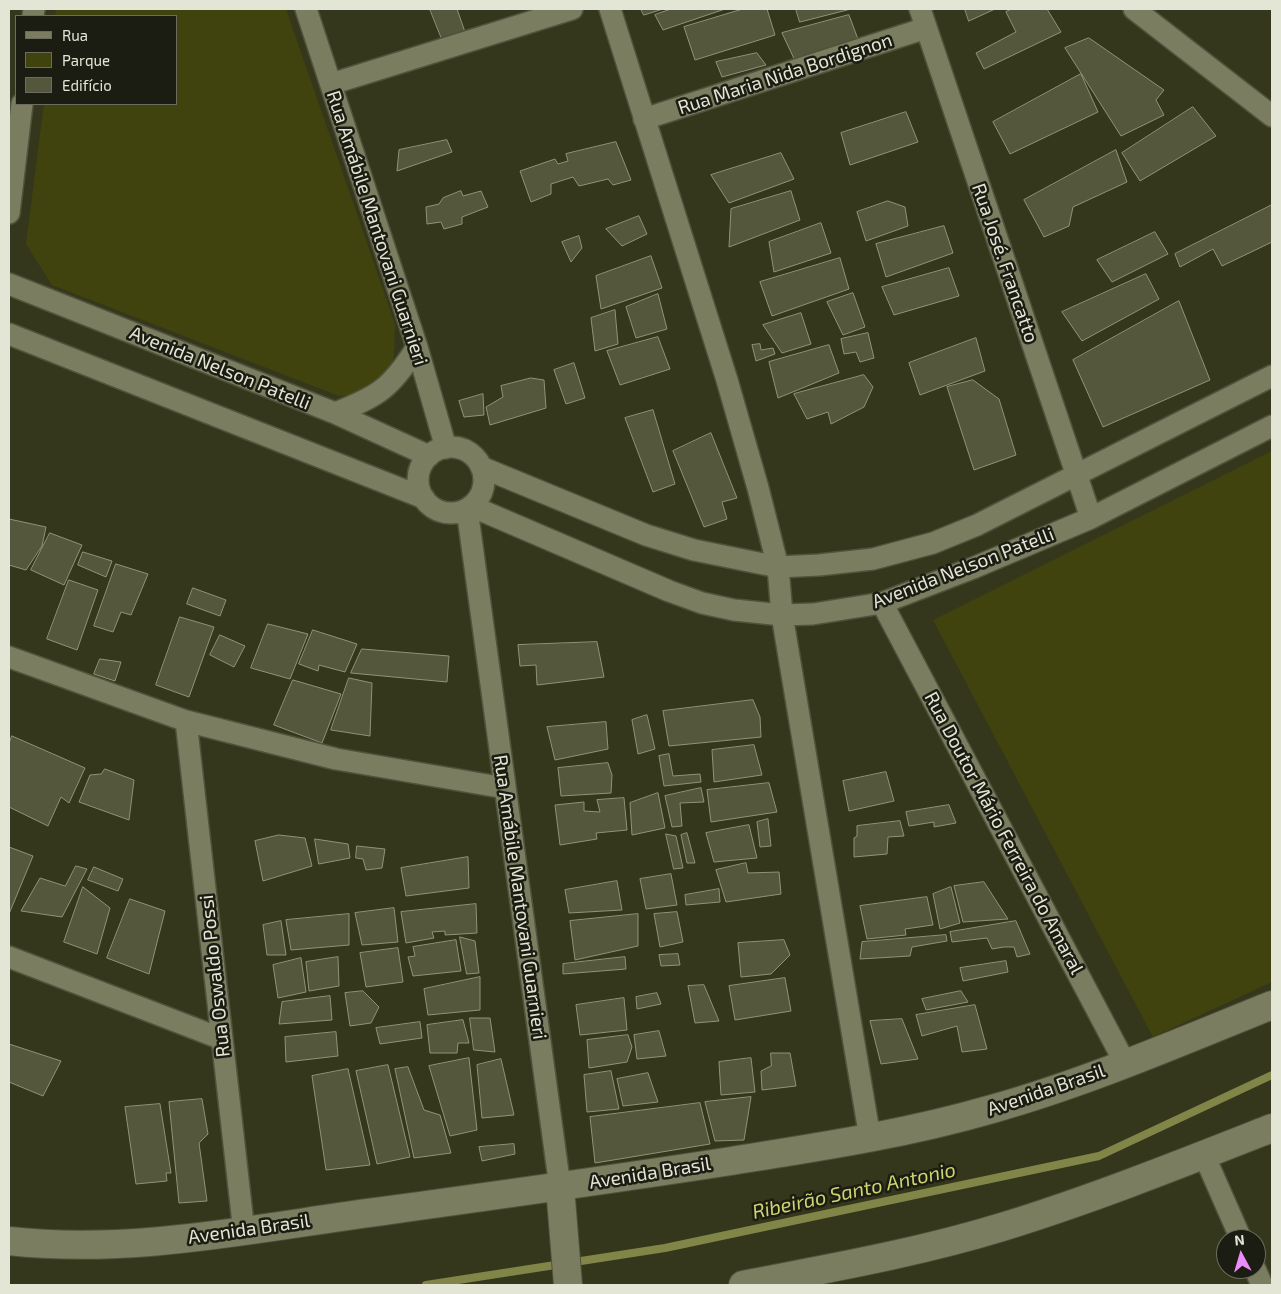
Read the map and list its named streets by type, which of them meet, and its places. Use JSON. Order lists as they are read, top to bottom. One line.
{"streets":{"main road":["Rua Amábile Mantovani Guarnieri","Avenida Brasil"],"street":["Rua Maria Nida Bordignon","Rua José. Francatto","Avenida Nelson Patelli","Rua Doutor Mário Ferreira do Amaral","Rua Oswaldo Possi"]},"crossings":[["Rua Maria Nida Bordignon","Rua José. Francatto"],["Rua Amábile Mantovani Guarnieri","Avenida Nelson Patelli"],["Rua Amábile Mantovani Guarnieri","Avenida Brasil"],["Rua José. Francatto","Avenida Nelson Patelli"],["Avenida Nelson Patelli","Rua Doutor Mário Ferreira do Amaral"],["Rua Doutor Mário Ferreira do Amaral","Avenida Brasil"],["Rua Oswaldo Possi","Avenida Brasil"]],"water":["Ribeirão Santo Antonio"],"legend":["Rua","Parque","Edifício"],"north":"top"}
